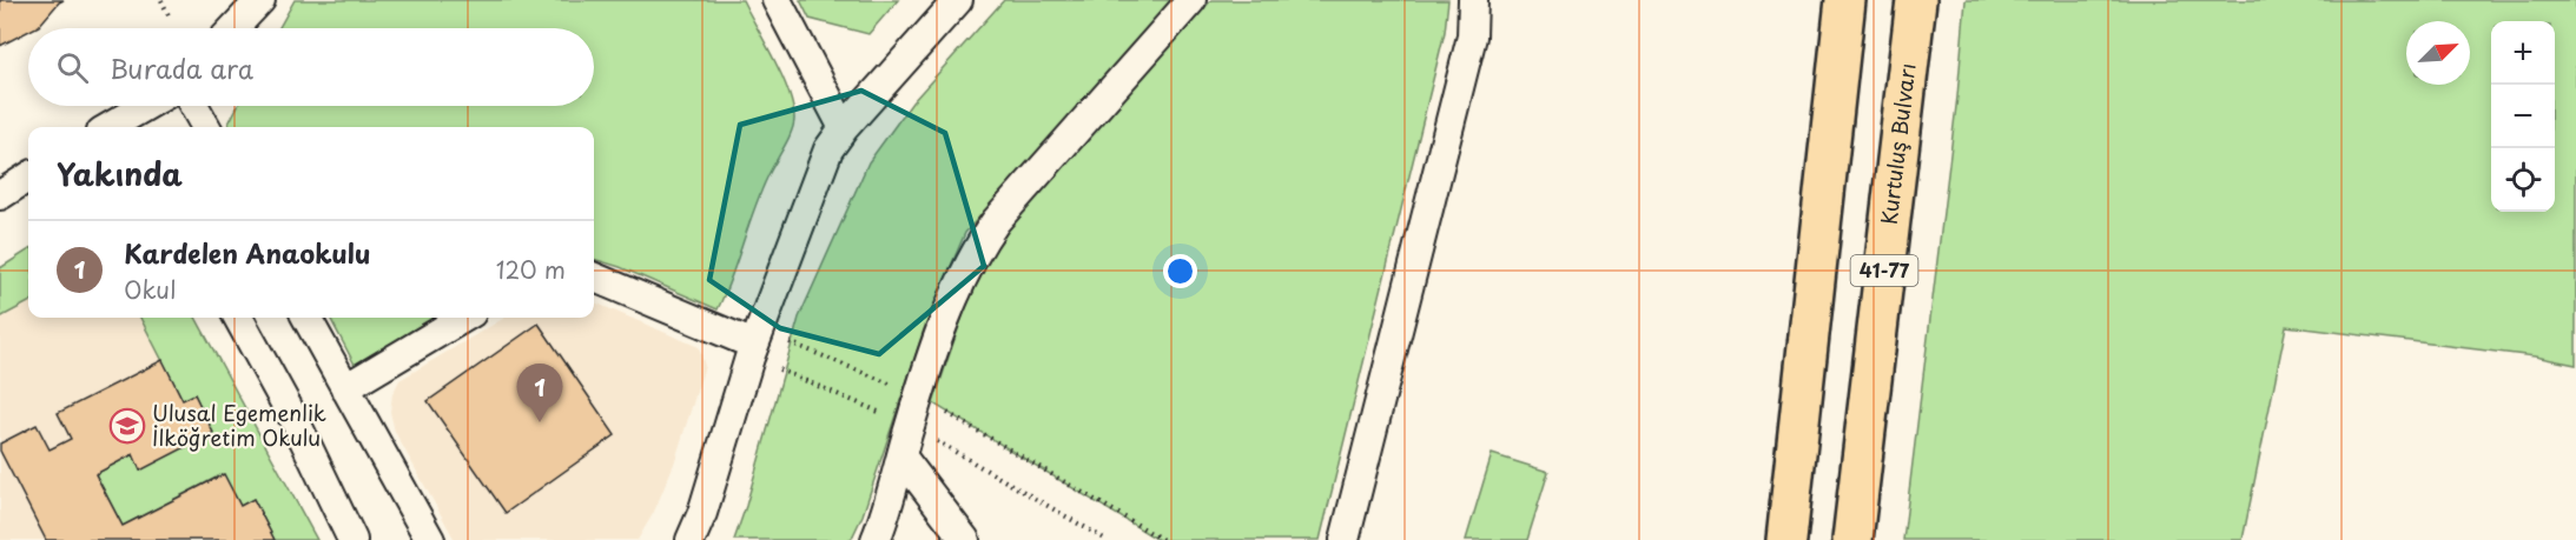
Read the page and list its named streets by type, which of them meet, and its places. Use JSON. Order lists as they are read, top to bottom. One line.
{"streets":{"highway":["Kurtuluş Bulvarı","41-77"]},"places":{"school or university":["Ulusal Egemenlik İlköğretim Okulu"]},"north":"top right","page":{"map_buttons":["+","−"],"search":"Burada ara","heading":"Yakında","list":[{"mark":"1","name":"Kardelen Anaokulu","note":"Okul","value":"120 m"}],"pins":"1"}}
